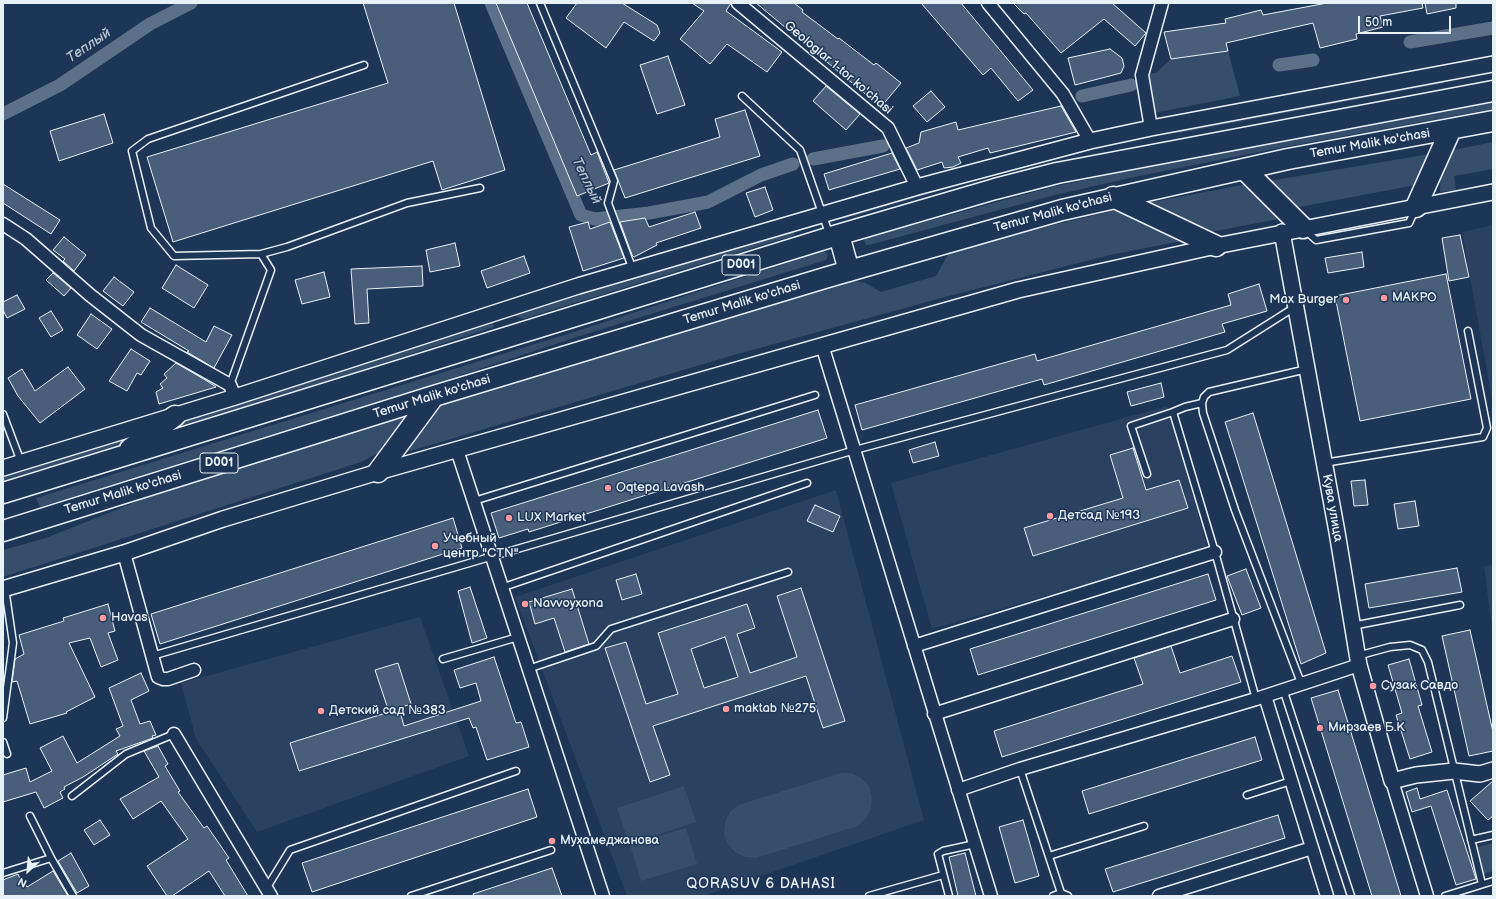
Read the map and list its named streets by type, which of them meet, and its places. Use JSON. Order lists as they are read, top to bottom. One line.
{"streets":{"highway":["Temur Malik ko'chasi","D001"],"street":["Geologlar 1-tor ko'chasi","Кува улица"]},"districts":["QORASUV 6 DAHASI"],"water":["Теплый"],"places":["МАКРО","Max Burger","Oqtepa Lavash","Детсад №193","LUX Market","Учебный центр \"CTN\"","Navvoyxona","Havas","Сузак Савдо","maktab №275","Детский сад №383","Мирзаев Б.К","Мухамеджанова"],"scale_bar":"50 m","north":"bottom left"}
